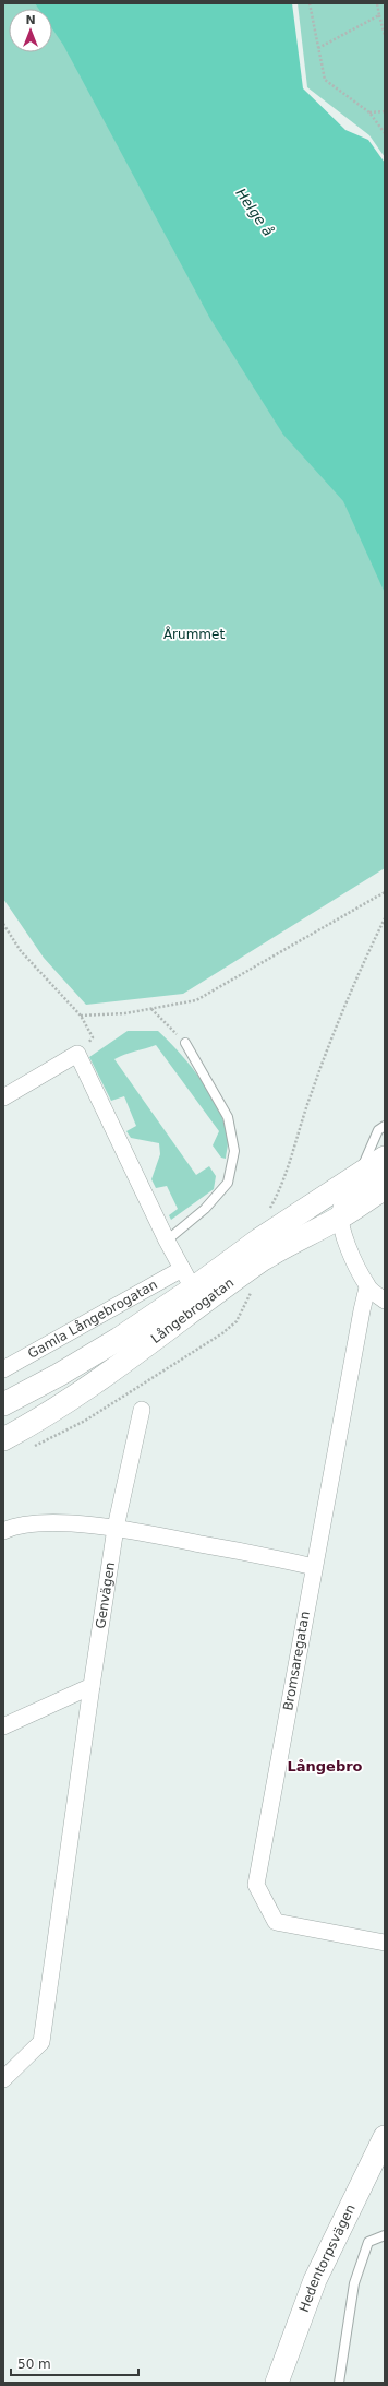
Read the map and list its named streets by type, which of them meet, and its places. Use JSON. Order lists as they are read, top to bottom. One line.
{"streets":{"main road":["Långebrogatan","Hedentorpsvägen"],"street":["Gamla Långebrogatan","Genvägen","Bromsaregatan"]},"crossings":[["Långebrogatan","Gamla Långebrogatan"]],"districts":["Långebro"],"water":["Helge å"],"parks":["Årummet"],"scale_bar":"50 m","north":"top"}
